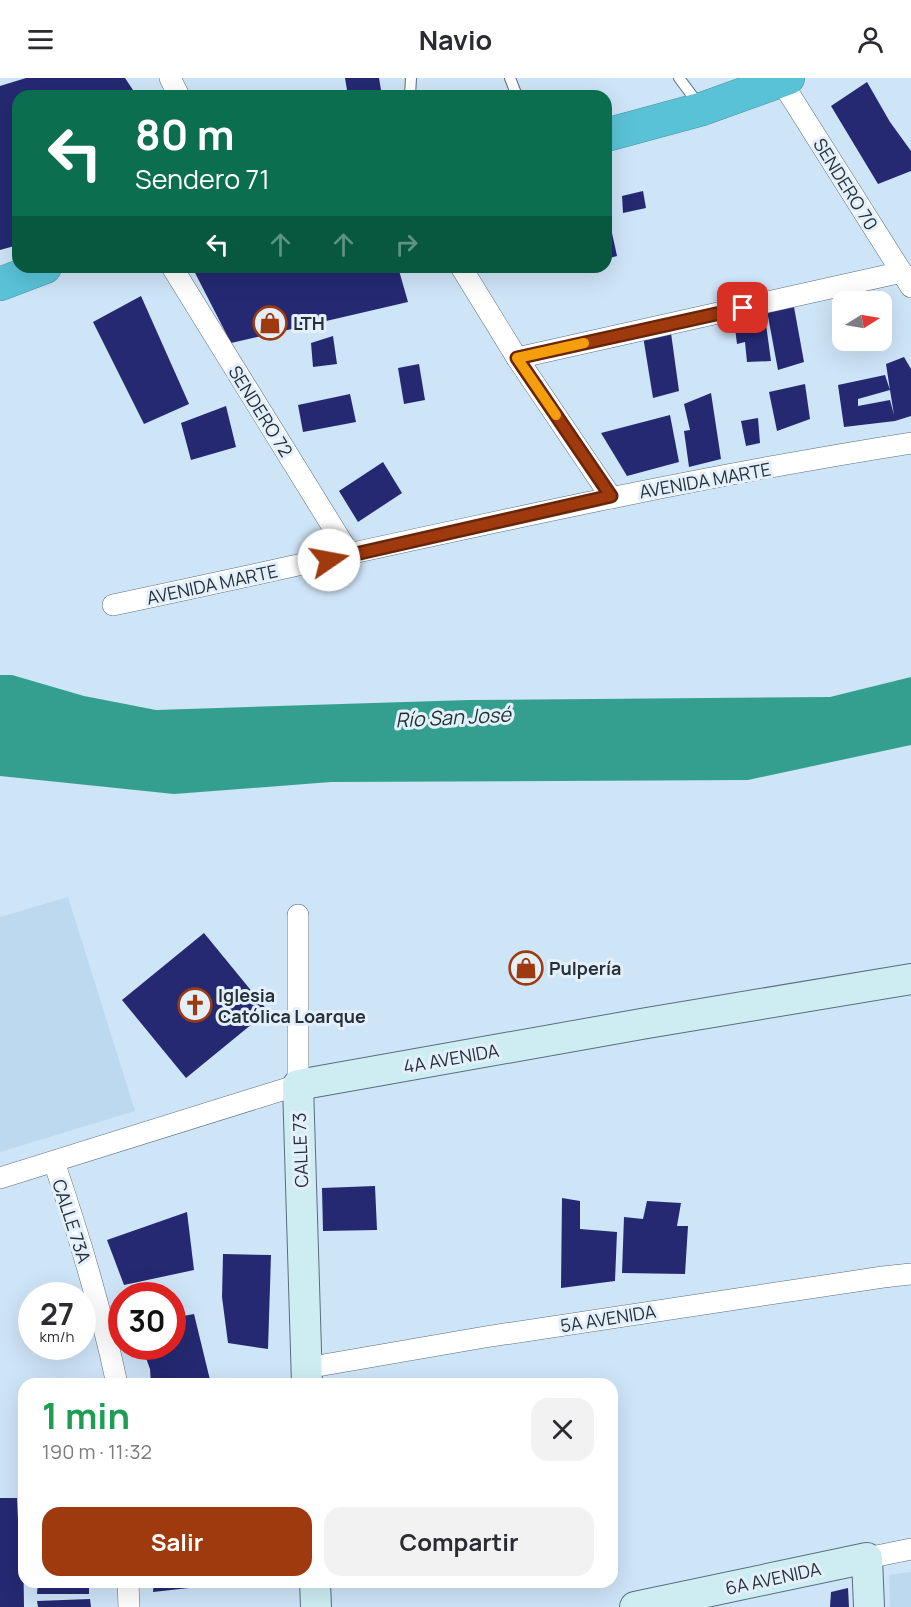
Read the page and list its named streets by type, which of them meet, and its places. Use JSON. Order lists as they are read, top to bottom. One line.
{"streets":{"street":["SENDERO 70","SENDERO 72","AVENIDA MARTE","4A AVENIDA","CALLE 73","CALLE 73A","5A AVENIDA","6A AVENIDA"]},"crossings":[["SENDERO 72","AVENIDA MARTE"],["4A AVENIDA","CALLE 73"],["4A AVENIDA","CALLE 73A"],["CALLE 73","5A AVENIDA"]],"water":["Río San José"],"places":{"shop":["LTH","Pulpería"],"church":["Iglesia Católica Loarque"]},"north":"right","page":{"header":"Navio","turn":["80 m","Sendero 71"],"speed":"27 km/h","limit":"30","heading":["1 min","190 m · 11:32"],"buttons":["Salir","Compartir"]}}
